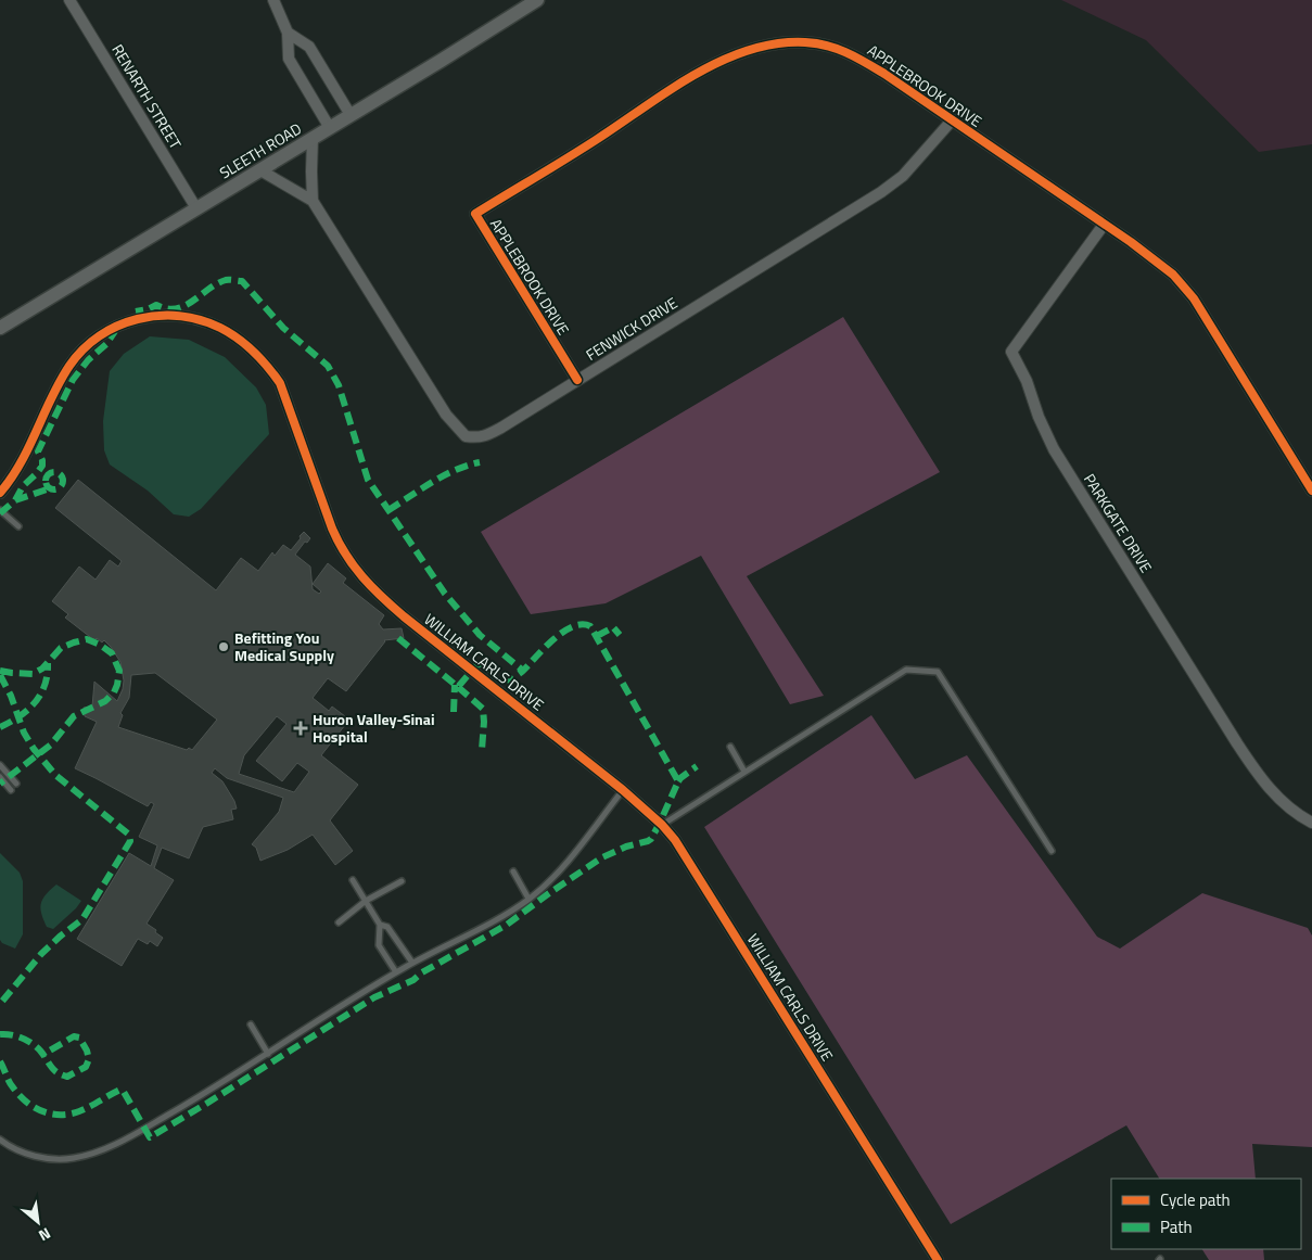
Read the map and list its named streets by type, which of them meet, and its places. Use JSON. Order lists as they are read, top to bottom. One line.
{"streets":{"street":["APPLEBROOK DRIVE","RENARTH STREET","SLEETH ROAD","FENWICK DRIVE","PARKGATE DRIVE","WILLIAM CARLS DRIVE"]},"crossings":[["APPLEBROOK DRIVE","FENWICK DRIVE"],["APPLEBROOK DRIVE","PARKGATE DRIVE"],["RENARTH STREET","SLEETH ROAD"],["SLEETH ROAD","FENWICK DRIVE"]],"places":{"other":["Befitting You Medical Supply"],"health":["Huron Valley-Sinai Hospital"]},"legend":["Cycle path","Path"],"north":"bottom right"}
